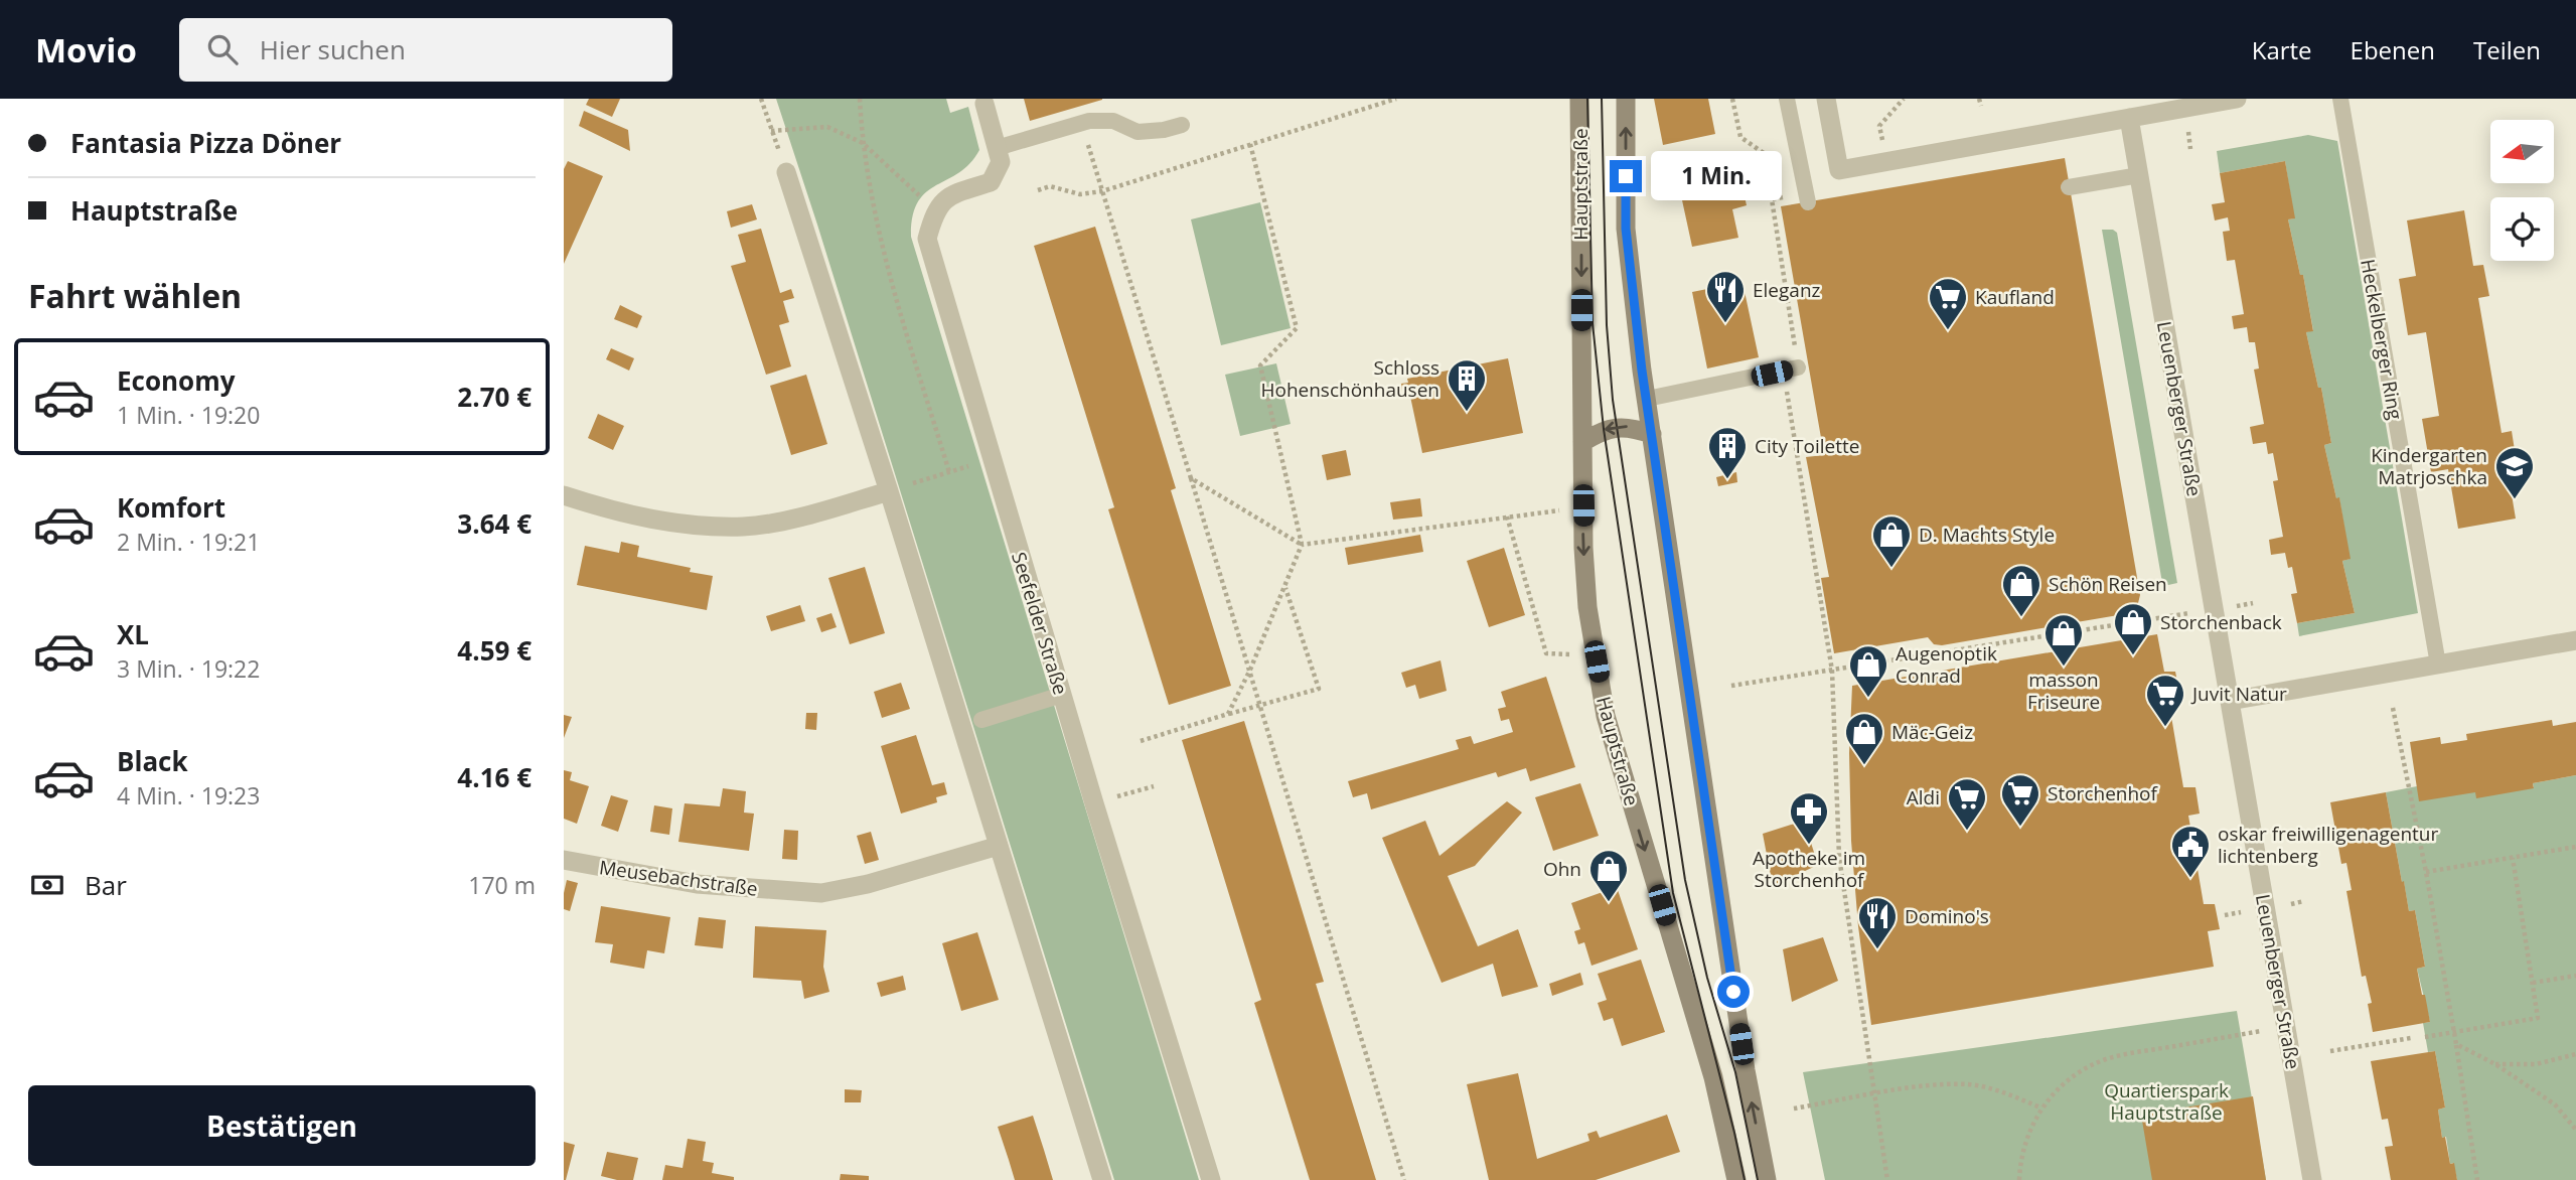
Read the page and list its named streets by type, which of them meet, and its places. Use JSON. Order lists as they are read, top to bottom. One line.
{"streets":{"main road":["Hauptstraße"],"street":["Leuenberger Straße","Seefelder Straße","Meusebachstraße"],"lane":["Heckelberger Ring"]},"parks":["Quartierspark Hauptstraße"],"places":{"restaurant":["Eleganz","Domino's"],"supermarket":["Kaufland","Juvit Natur","Storchenhof","Aldi"],"building":["Schloss Hohenschönhausen","City Toilette"],"school or university":["Kindergarten Matrjoschka"],"shop":["D. Machts Style","Schön Reisen","Storchenback","masson Friseure","Augenoptik Conrad","Mäc-Geiz","Ohn"],"pharmacy":["Apotheke im Storchenhof"],"public building":["oskar freiwilligenagentur lichtenberg"]},"north":"left","page":{"header":"Movio","search":"Hier suchen","nav":["Karte","Ebenen","Teilen"],"banner":["Fantasia Pizza Döner","Hauptstraße"],"bubble":"1 Min.","heading":"Fahrt wählen","list":[{"name":"Economy","note":"1 Min. · 19:20","value":"2.70 €"},{"name":"Komfort","note":"2 Min. · 19:21","value":"3.64 €"},{"name":"XL","note":"3 Min. · 19:22","value":"4.59 €"},{"name":"Black","note":"4 Min. · 19:23","value":"4.16 €"}],"pay":["Bar","170 m"],"buttons":"Bestätigen"}}
